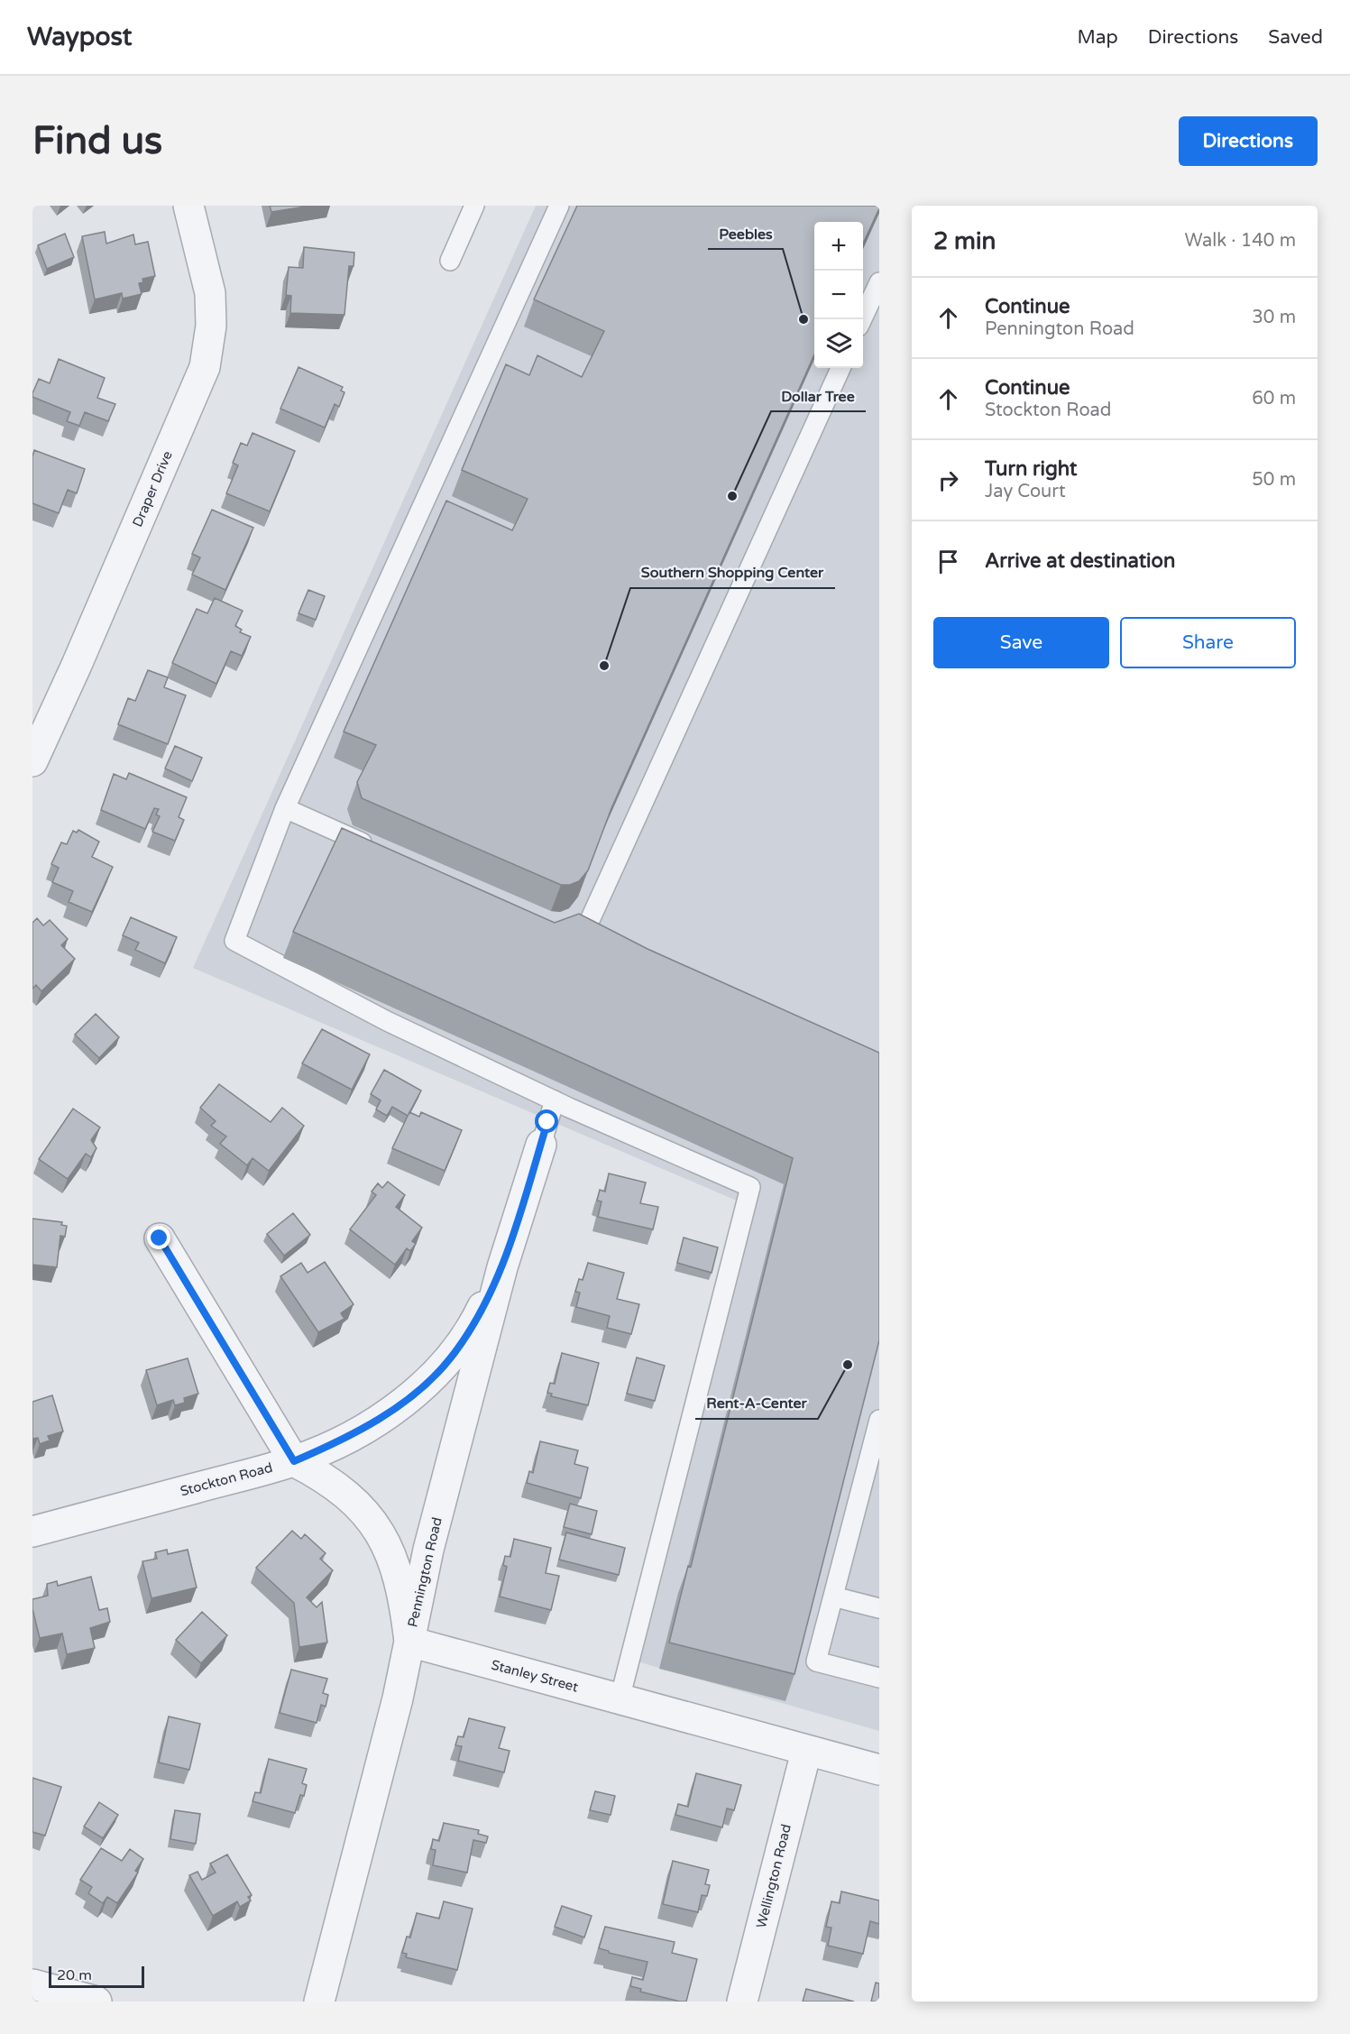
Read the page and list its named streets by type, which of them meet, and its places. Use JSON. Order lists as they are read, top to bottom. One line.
{"streets":{"street":["Draper Drive","Stockton Road","Pennington Road","Stanley Street","Wellington Road"]},"crossings":[["Stockton Road","Pennington Road"],["Pennington Road","Stanley Street"],["Stanley Street","Wellington Road"]],"places":["Peebles","Dollar Tree","Southern Shopping Center","Rent-A-Center"],"scale_bar":"20 m","page":{"header":"Waypost","nav":["Map","Directions","Saved"],"buttons":["Directions",["Save","Share"]],"title":"Find us","heading":["2 min","Walk · 140 m"],"map_buttons":["+","−"],"list":[["Continue","Pennington Road","30 m"],["Continue","Stockton Road","60 m"],["Turn right","Jay Court","50 m"],"Arrive at destination"],"scale":"20 m"}}
